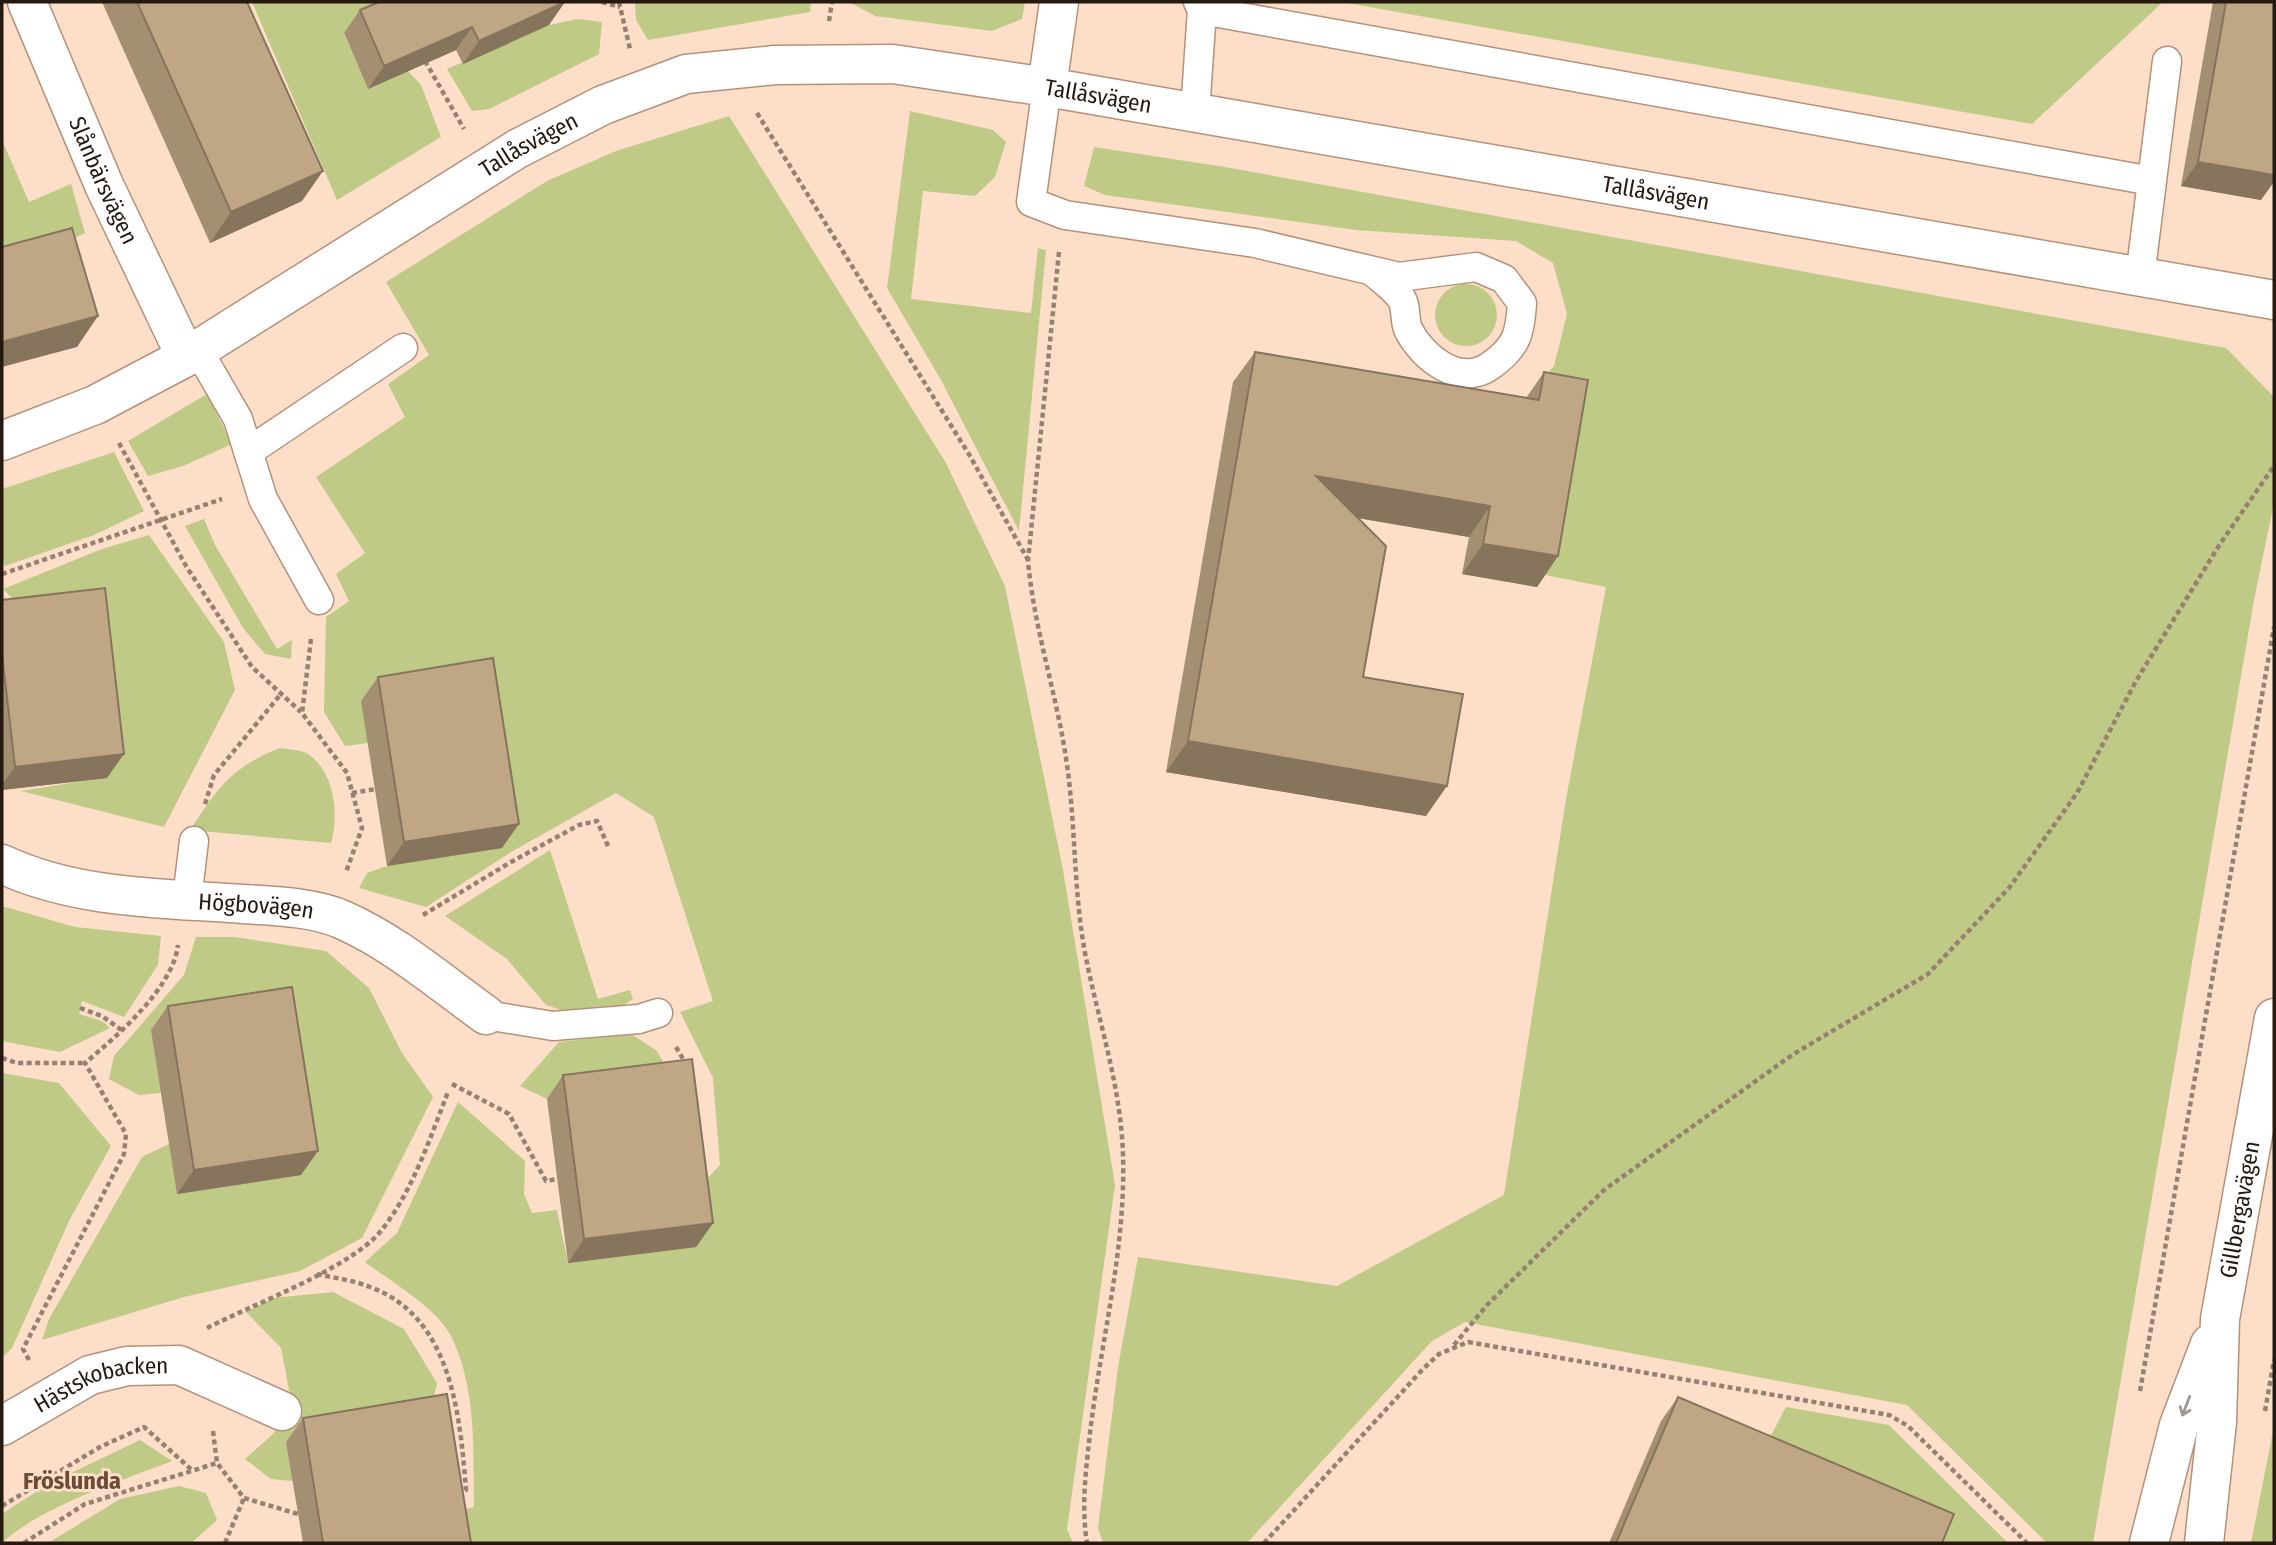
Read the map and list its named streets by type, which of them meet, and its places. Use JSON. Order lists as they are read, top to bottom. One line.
{"streets":{"street":["Tallåsvägen","Slånbärsvägen","Högbovägen","Gillbergavägen","Hästskobacken"]},"crossings":[["Tallåsvägen","Slånbärsvägen"]],"districts":["Fröslunda"]}
